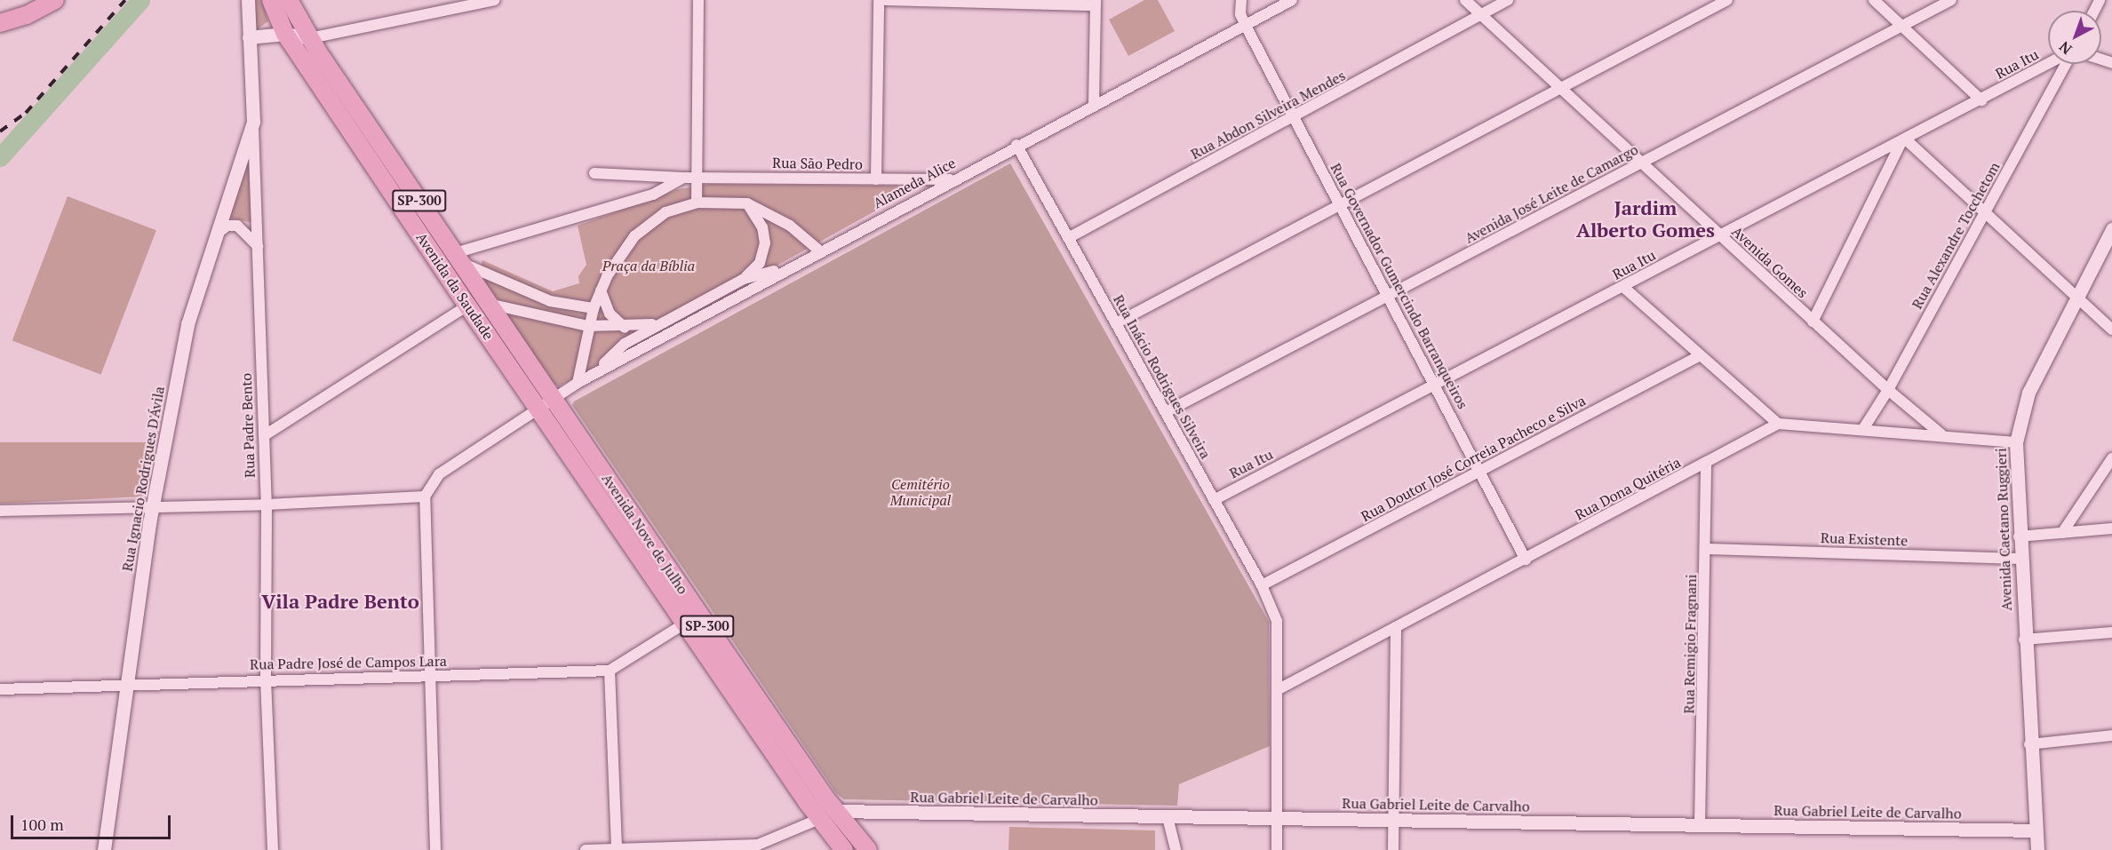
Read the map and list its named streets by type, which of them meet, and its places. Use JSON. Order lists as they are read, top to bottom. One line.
{"streets":{"main road":["SP-300","Avenida da Saudade","Avenida Nove de Julho"],"street":["Rua Itu","Rua Abdon Silveira Mendes","Rua São Pedro","Alameda Alice","Avenida José Leite de Camargo","Rua Alexandre Tocchetom","Avenida Gomes","Rua Governador Gumercindo Barranqueiros","Rua Inácio Rodrigues Silveira","Rua Padre Bento","Rua Doutor José Correia Pacheco e Silva","Rua Ignacio Rodrigues D'Ávila","Rua Dona Quitéria","Avenida Caetano Ruggieri","Rua Existente","Rua Remigio Fragnani","Rua Padre José de Campos Lara","Rua Gabriel Leite de Carvalho"]},"crossings":[["Rua Itu","Avenida Gomes"],["Rua Itu","Rua Governador Gumercindo Barranqueiros"],["Rua Itu","Rua Inácio Rodrigues Silveira"],["Rua Abdon Silveira Mendes","Avenida Gomes"],["Rua Abdon Silveira Mendes","Rua Governador Gumercindo Barranqueiros"],["Rua Abdon Silveira Mendes","Rua Inácio Rodrigues Silveira"],["Rua São Pedro","Alameda Alice"],["Rua São Pedro","Avenida da Saudade"],["Alameda Alice","Avenida da Saudade"],["Alameda Alice","Rua Governador Gumercindo Barranqueiros"],["Alameda Alice","Rua Inácio Rodrigues Silveira"],["Alameda Alice","Avenida Nove de Julho"],["Avenida José Leite de Camargo","Avenida Gomes"],["Avenida José Leite de Camargo","Rua Governador Gumercindo Barranqueiros"],["Avenida José Leite de Camargo","Rua Inácio Rodrigues Silveira"],["Rua Alexandre Tocchetom","Avenida Gomes"],["Avenida da Saudade","Avenida Nove de Julho"],["Rua Governador Gumercindo Barranqueiros","Rua Doutor José Correia Pacheco e Silva"],["Rua Governador Gumercindo Barranqueiros","Rua Dona Quitéria"],["Rua Inácio Rodrigues Silveira","Rua Doutor José Correia Pacheco e Silva"],["Rua Inácio Rodrigues Silveira","Rua Dona Quitéria"],["Rua Inácio Rodrigues Silveira","Rua Gabriel Leite de Carvalho"],["Rua Padre Bento","Rua Ignacio Rodrigues D'Ávila"],["Rua Padre Bento","Rua Padre José de Campos Lara"],["Rua Ignacio Rodrigues D'Ávila","Rua Padre José de Campos Lara"],["Rua Dona Quitéria","Rua Remigio Fragnani"],["Avenida Caetano Ruggieri","Rua Existente"],["Avenida Caetano Ruggieri","Rua Gabriel Leite de Carvalho"],["Avenida Nove de Julho","Rua Gabriel Leite de Carvalho"],["Rua Existente","Rua Remigio Fragnani"],["Rua Remigio Fragnani","Rua Gabriel Leite de Carvalho"]],"districts":["Jardim Alberto Gomes","Vila Padre Bento"],"parks":["Praça da Bíblia","Cemitério Municipal"],"scale_bar":"100 m","north":"bottom left"}
